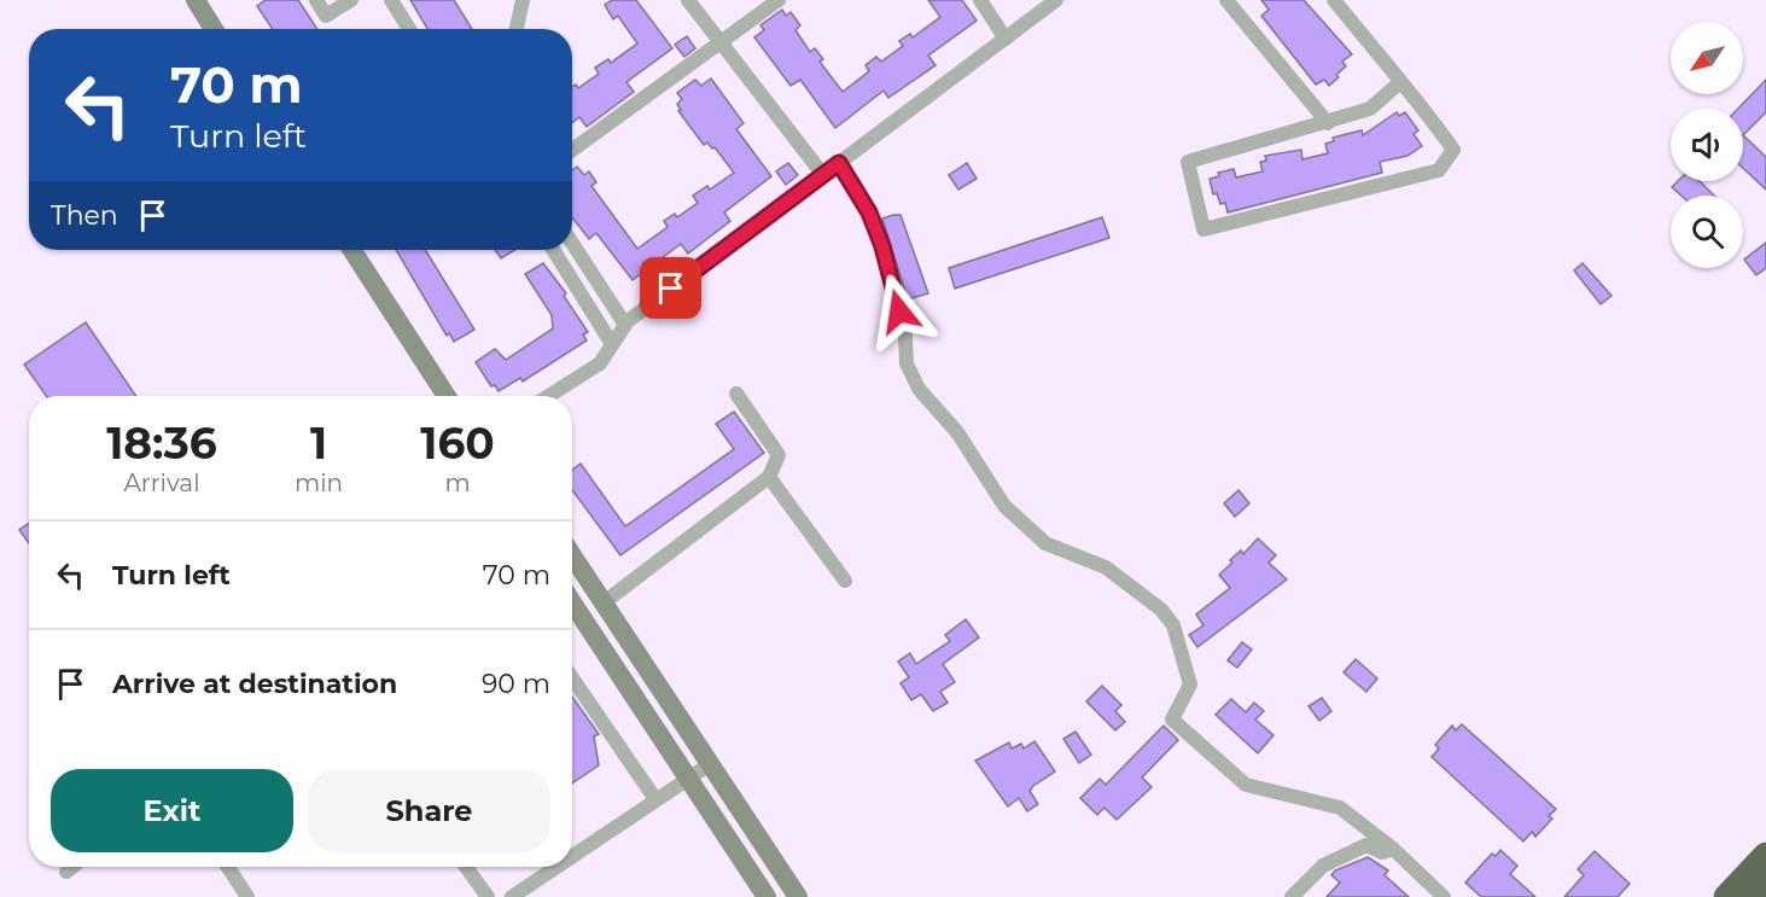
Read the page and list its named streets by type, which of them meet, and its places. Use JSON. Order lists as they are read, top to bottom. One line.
{"north":"bottom left","page":{"turn":["70 m","Turn left"],"then":"Then","eta":["18:36","Arrival","1","min","160","m"],"list":[{"name":"Turn left","value":"70 m"},{"name":"Arrive at destination","value":"90 m"}],"buttons":["Exit","Share"]}}
